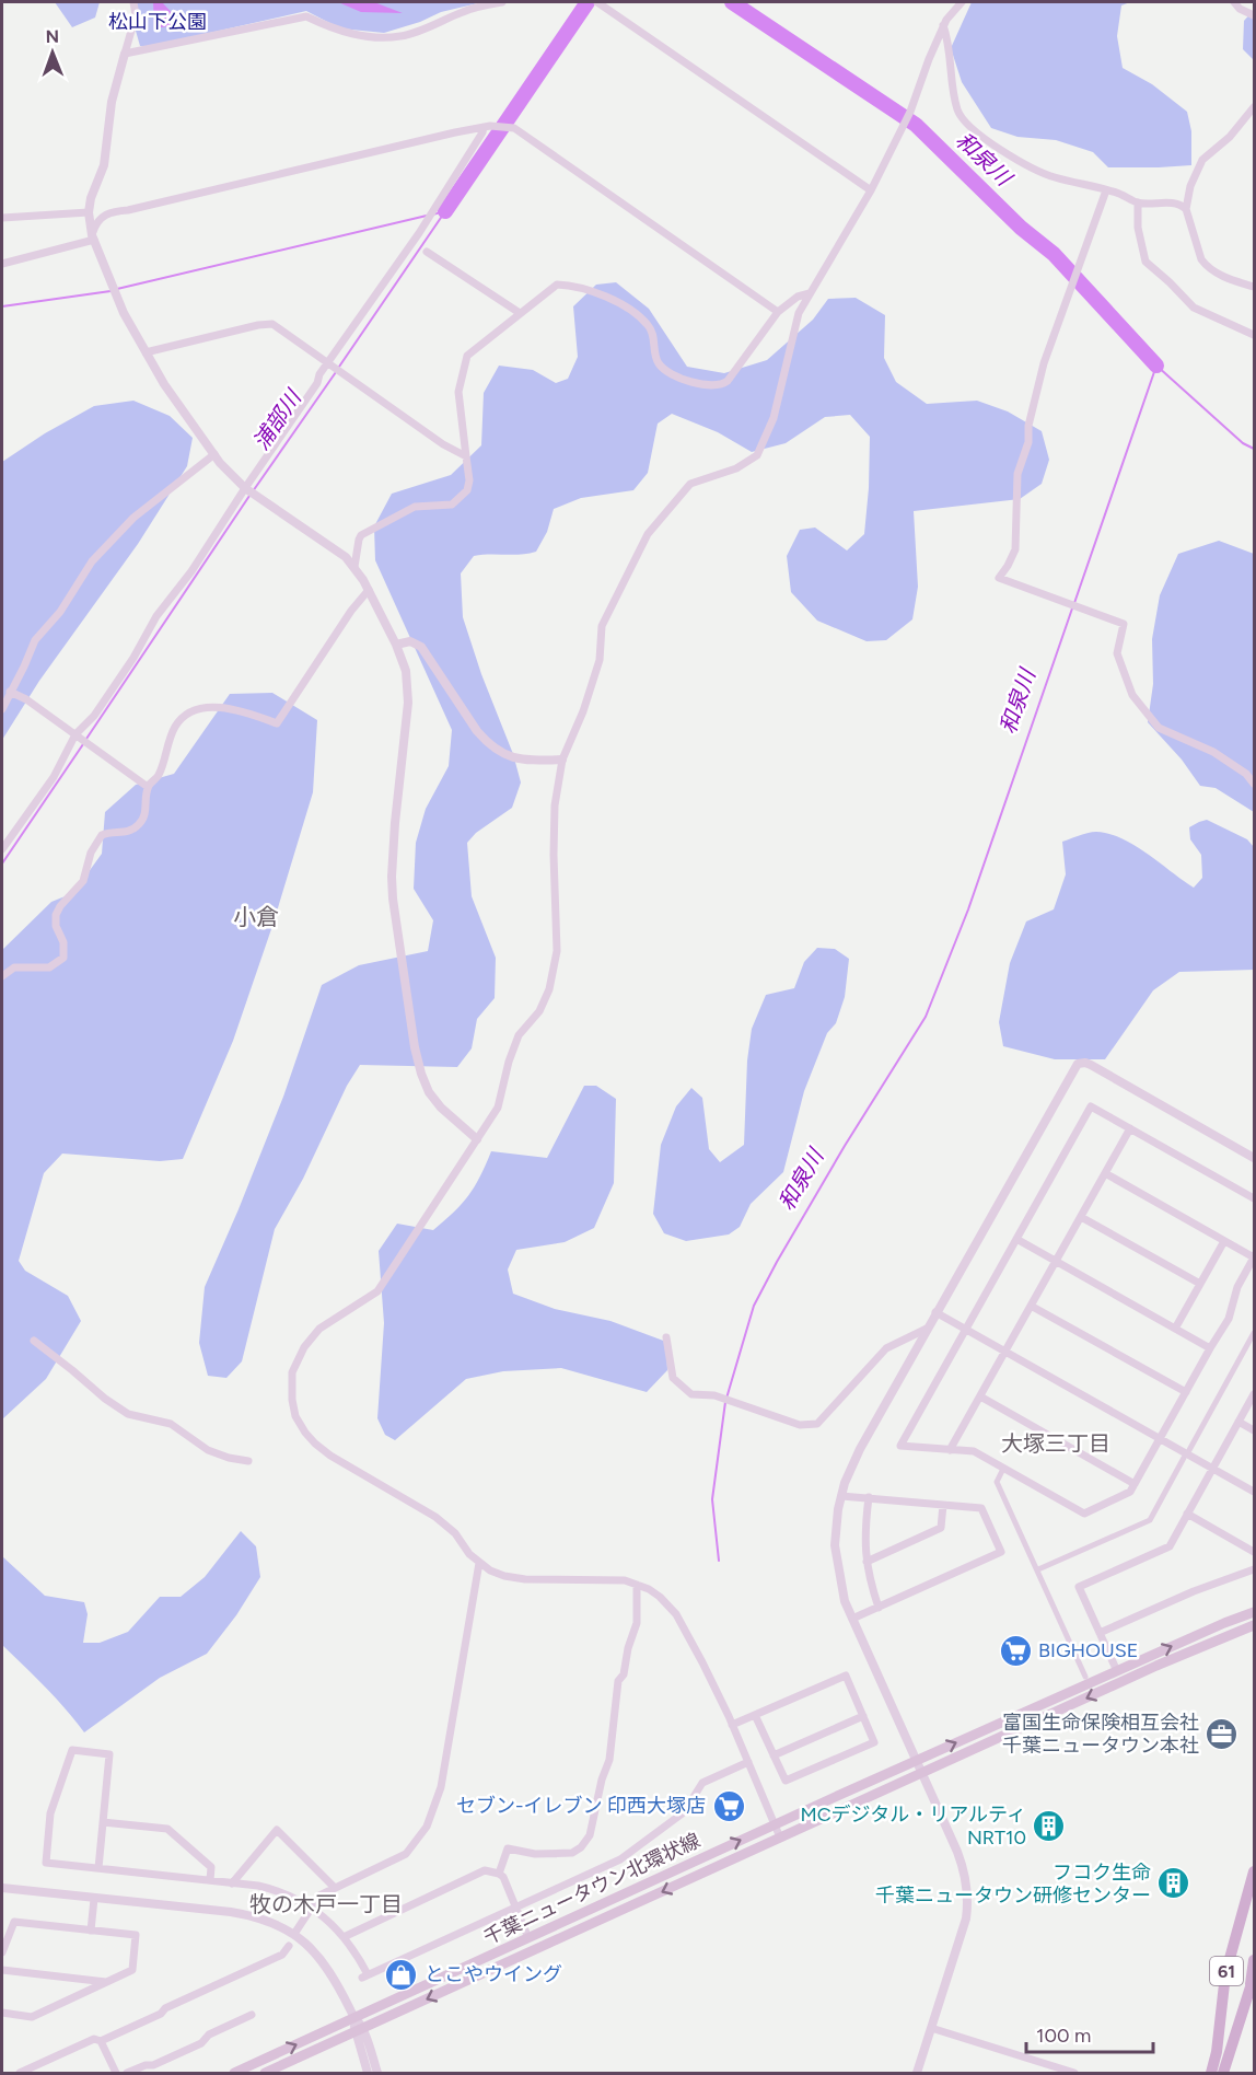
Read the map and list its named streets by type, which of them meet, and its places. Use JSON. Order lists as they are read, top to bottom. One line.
{"streets":{"main road":["千葉ニュータウン北環状線","61"]},"districts":["小倉","大塚三丁目","牧の木戸一丁目"],"water":["和泉川","浦部川"],"parks":["松山下公園"],"places":{"supermarket":["BIGHOUSE","セブン-イレブン 印西大塚店"],"office":["富国生命保険相互会社 千葉ニュータウン本社"],"building":["MCデジタル・リアルティ NRT10","フコク生命 千葉ニュータウン研修センター"],"shop":["とこやウイング"]},"scale_bar":"100 m","north":"top"}
